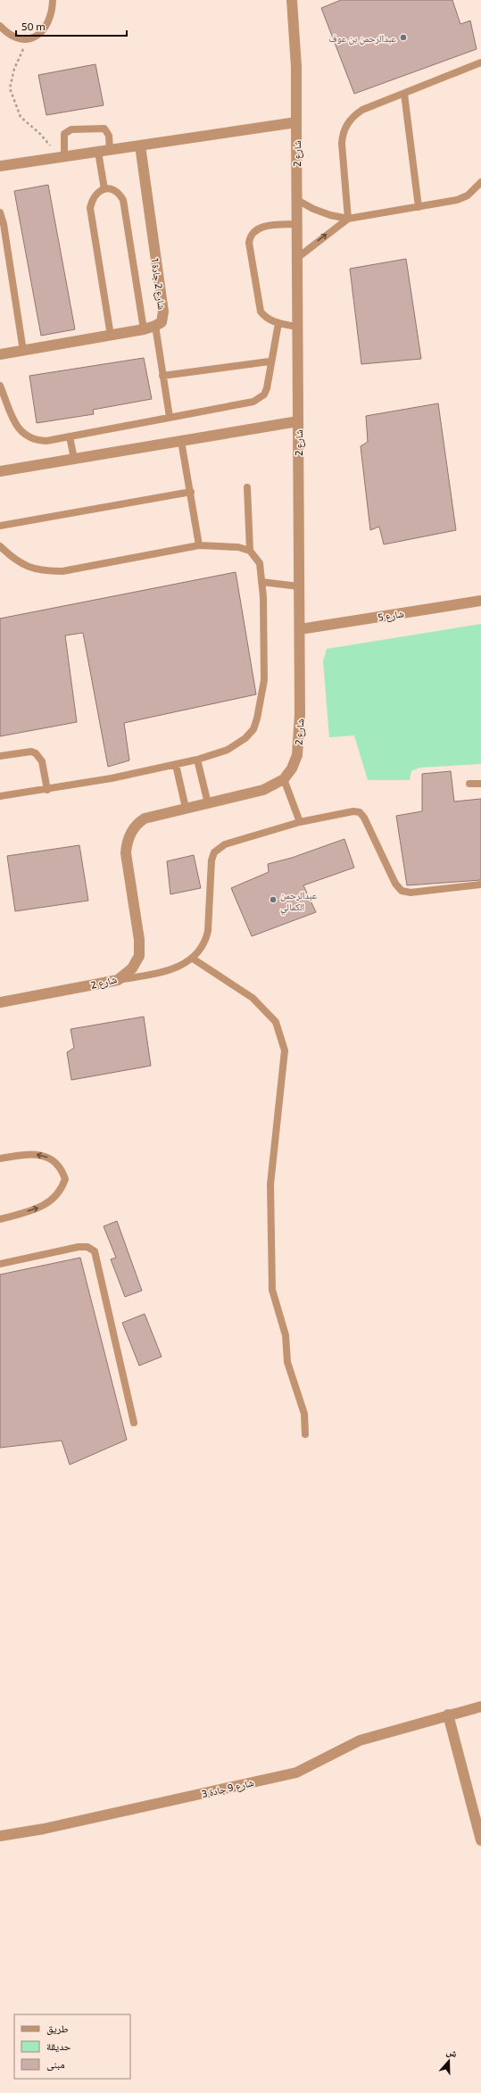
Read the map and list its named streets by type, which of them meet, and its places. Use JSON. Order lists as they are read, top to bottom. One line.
{"streets":{"street":["شارع 2","شارع 2 جادة 1","شارع 5","شارع 9 جادة 3"]},"crossings":[["شارع 2","شارع 5"]],"places":["عبدالرحمن بن عوف","عبدالرحمن الكمالي"],"legend":["طريق","حديقة","مبنى"],"scale_bar":"50 m","north":"top"}
